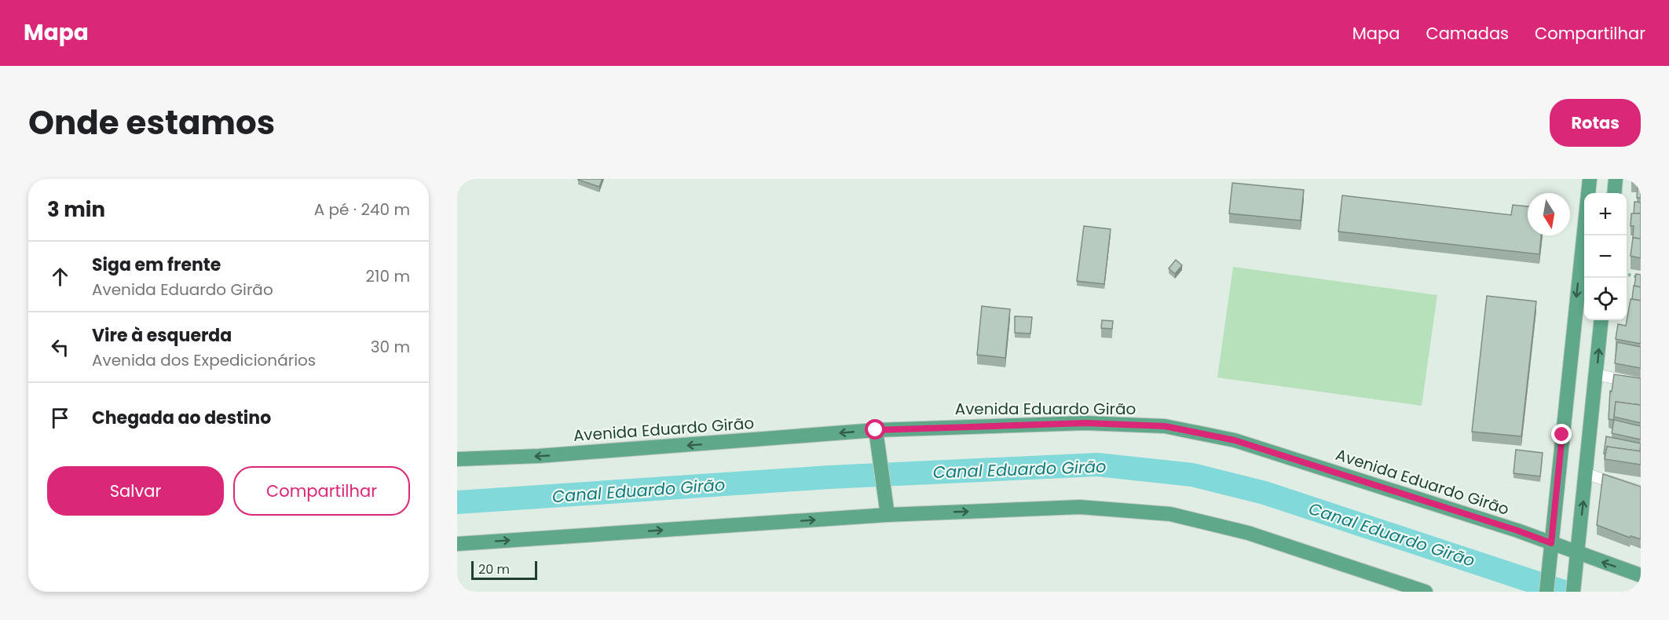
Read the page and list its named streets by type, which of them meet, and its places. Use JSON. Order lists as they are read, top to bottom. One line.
{"streets":{"main road":["Avenida Eduardo Girão"]},"water":["Canal Eduardo Girão"],"scale_bar":"20 m","north":"bottom","page":{"header":"Mapa","nav":["Mapa","Camadas","Compartilhar"],"title":"Onde estamos","buttons":["Rotas",["Salvar","Compartilhar"]],"heading":["3 min","A pé · 240 m"],"map_buttons":["+","−"],"list":[["Siga em frente","Avenida Eduardo Girão","210 m"],["Vire à esquerda","Avenida dos Expedicionários","30 m"],"Chegada ao destino"],"scale":"20 m"}}
